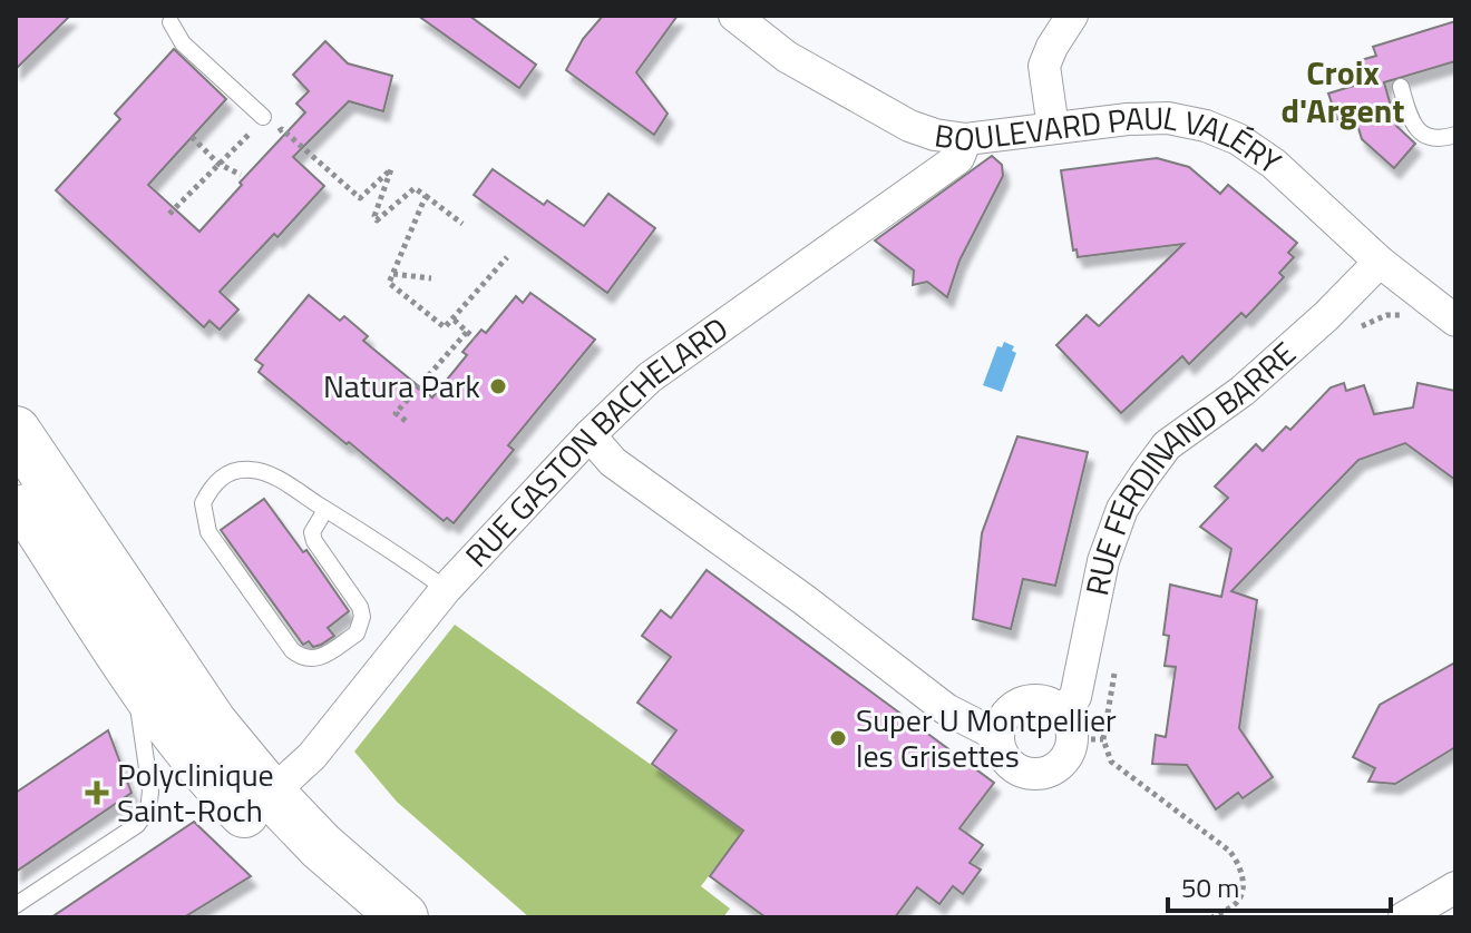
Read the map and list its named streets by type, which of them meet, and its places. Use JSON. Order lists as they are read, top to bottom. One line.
{"streets":{"street":["BOULEVARD PAUL VALÉRY","RUE GASTON BACHELARD","RUE FERDINAND BARRE"]},"crossings":[["BOULEVARD PAUL VALÉRY","RUE GASTON BACHELARD"],["BOULEVARD PAUL VALÉRY","RUE FERDINAND BARRE"]],"districts":["Croix d'Argent"],"places":{"other":["Natura Park","Super U Montpellier les Grisettes"],"health":["Polyclinique Saint-Roch"]},"scale_bar":"50 m"}
